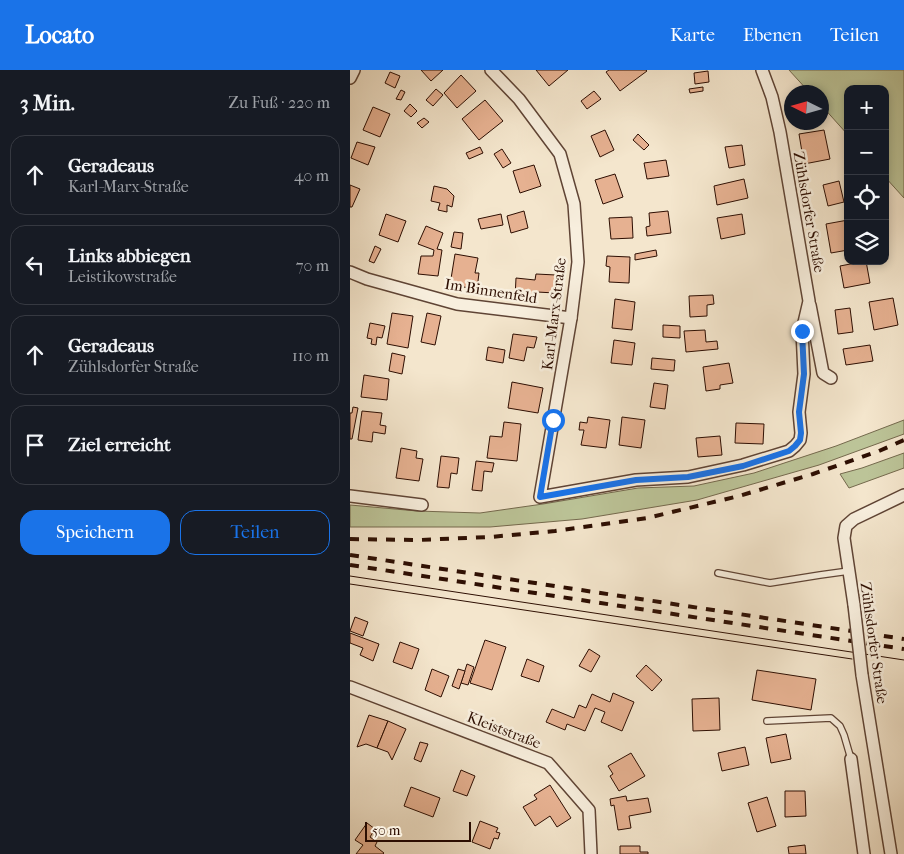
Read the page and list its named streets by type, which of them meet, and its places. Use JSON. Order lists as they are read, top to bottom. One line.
{"streets":{"street":["Zühlsdorfer Straße","Im Binnenfeld","Karl-Marx-Straße","Kleiststraße"]},"crossings":[["Zühlsdorfer Straße","Karl-Marx-Straße"],["Im Binnenfeld","Karl-Marx-Straße"]],"scale_bar":"50 m","north":"left","page":{"header":"Locato","nav":["Karte","Ebenen","Teilen"],"heading":["3 Min.","Zu Fuß · 220 m"],"map_buttons":["+","−"],"list":[["Geradeaus","Karl-Marx-Straße","40 m"],["Links abbiegen","Leistikowstraße","70 m"],["Geradeaus","Zühlsdorfer Straße","110 m"],"Ziel erreicht"],"buttons":["Speichern","Teilen"],"scale":"50 m"}}
